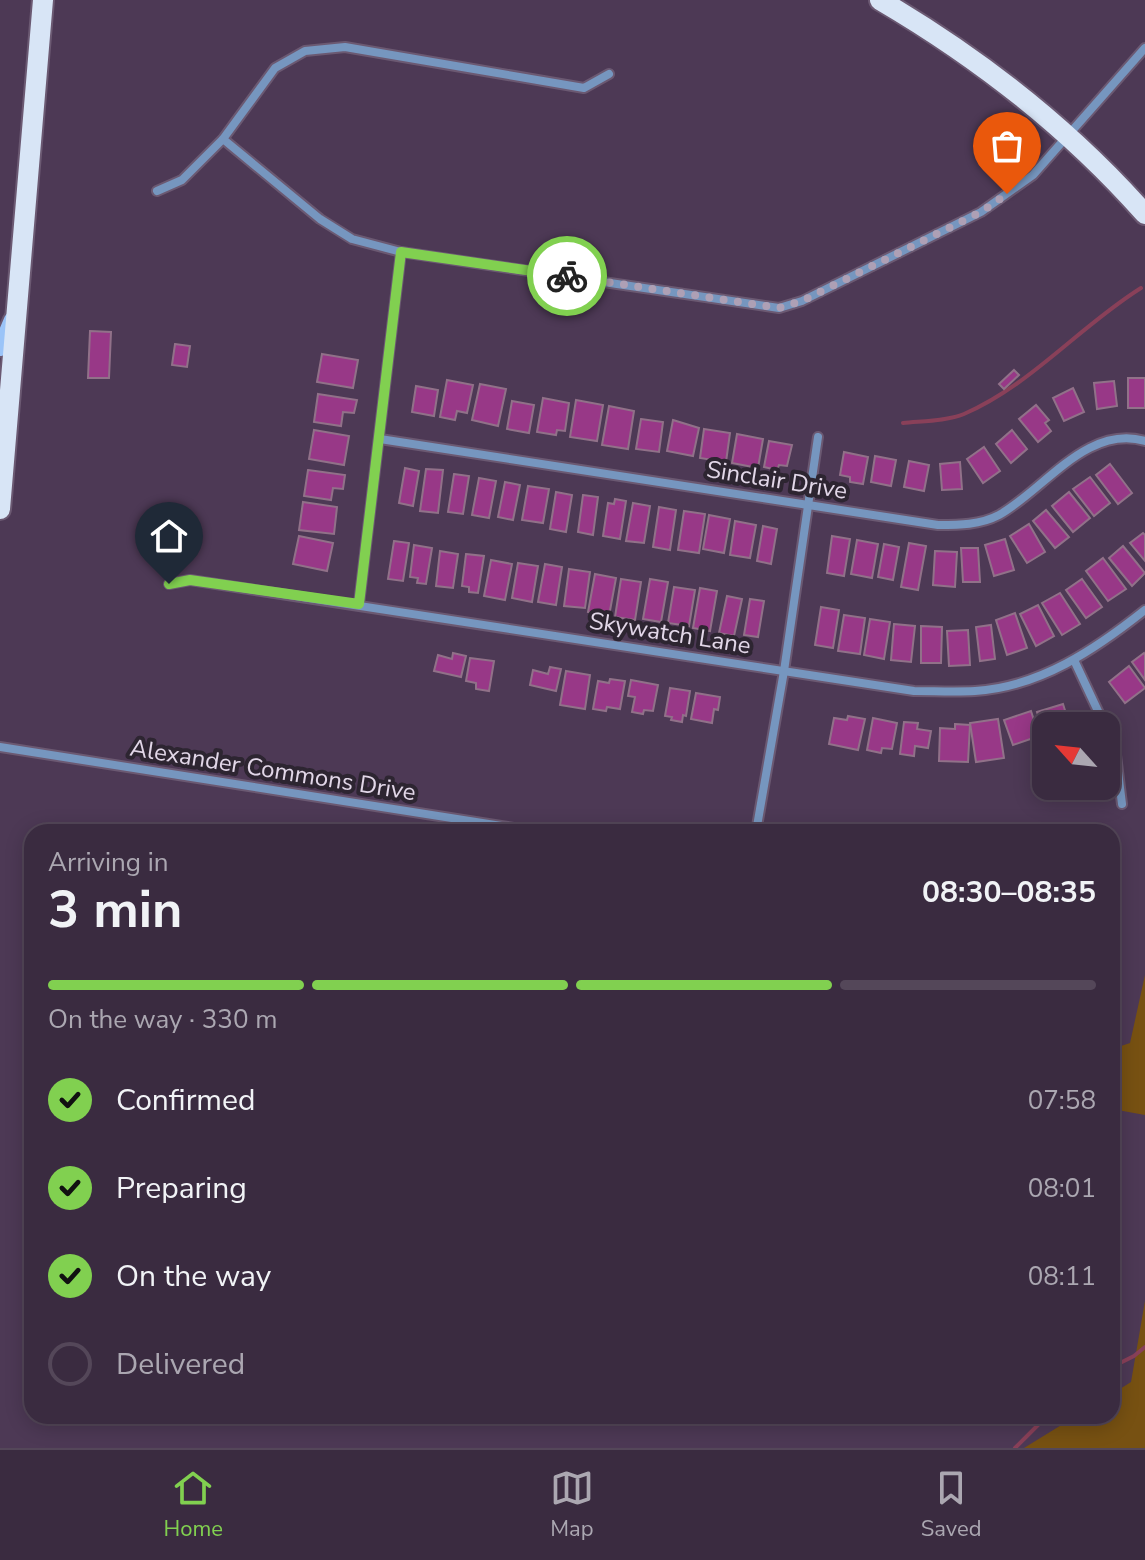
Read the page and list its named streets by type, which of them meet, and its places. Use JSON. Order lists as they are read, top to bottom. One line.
{"streets":{"street":["Sinclair Drive","Skywatch Lane","Alexander Commons Drive"]},"north":"top left","page":{"heading":["3 min","Arriving in","08:30–08:35"],"bar":"On the way · 330 m","list":[["Confirmed","07:58"],["Preparing","08:01"],["On the way","08:11"],"Delivered"],"tabs":["Home","Map","Saved"]}}
